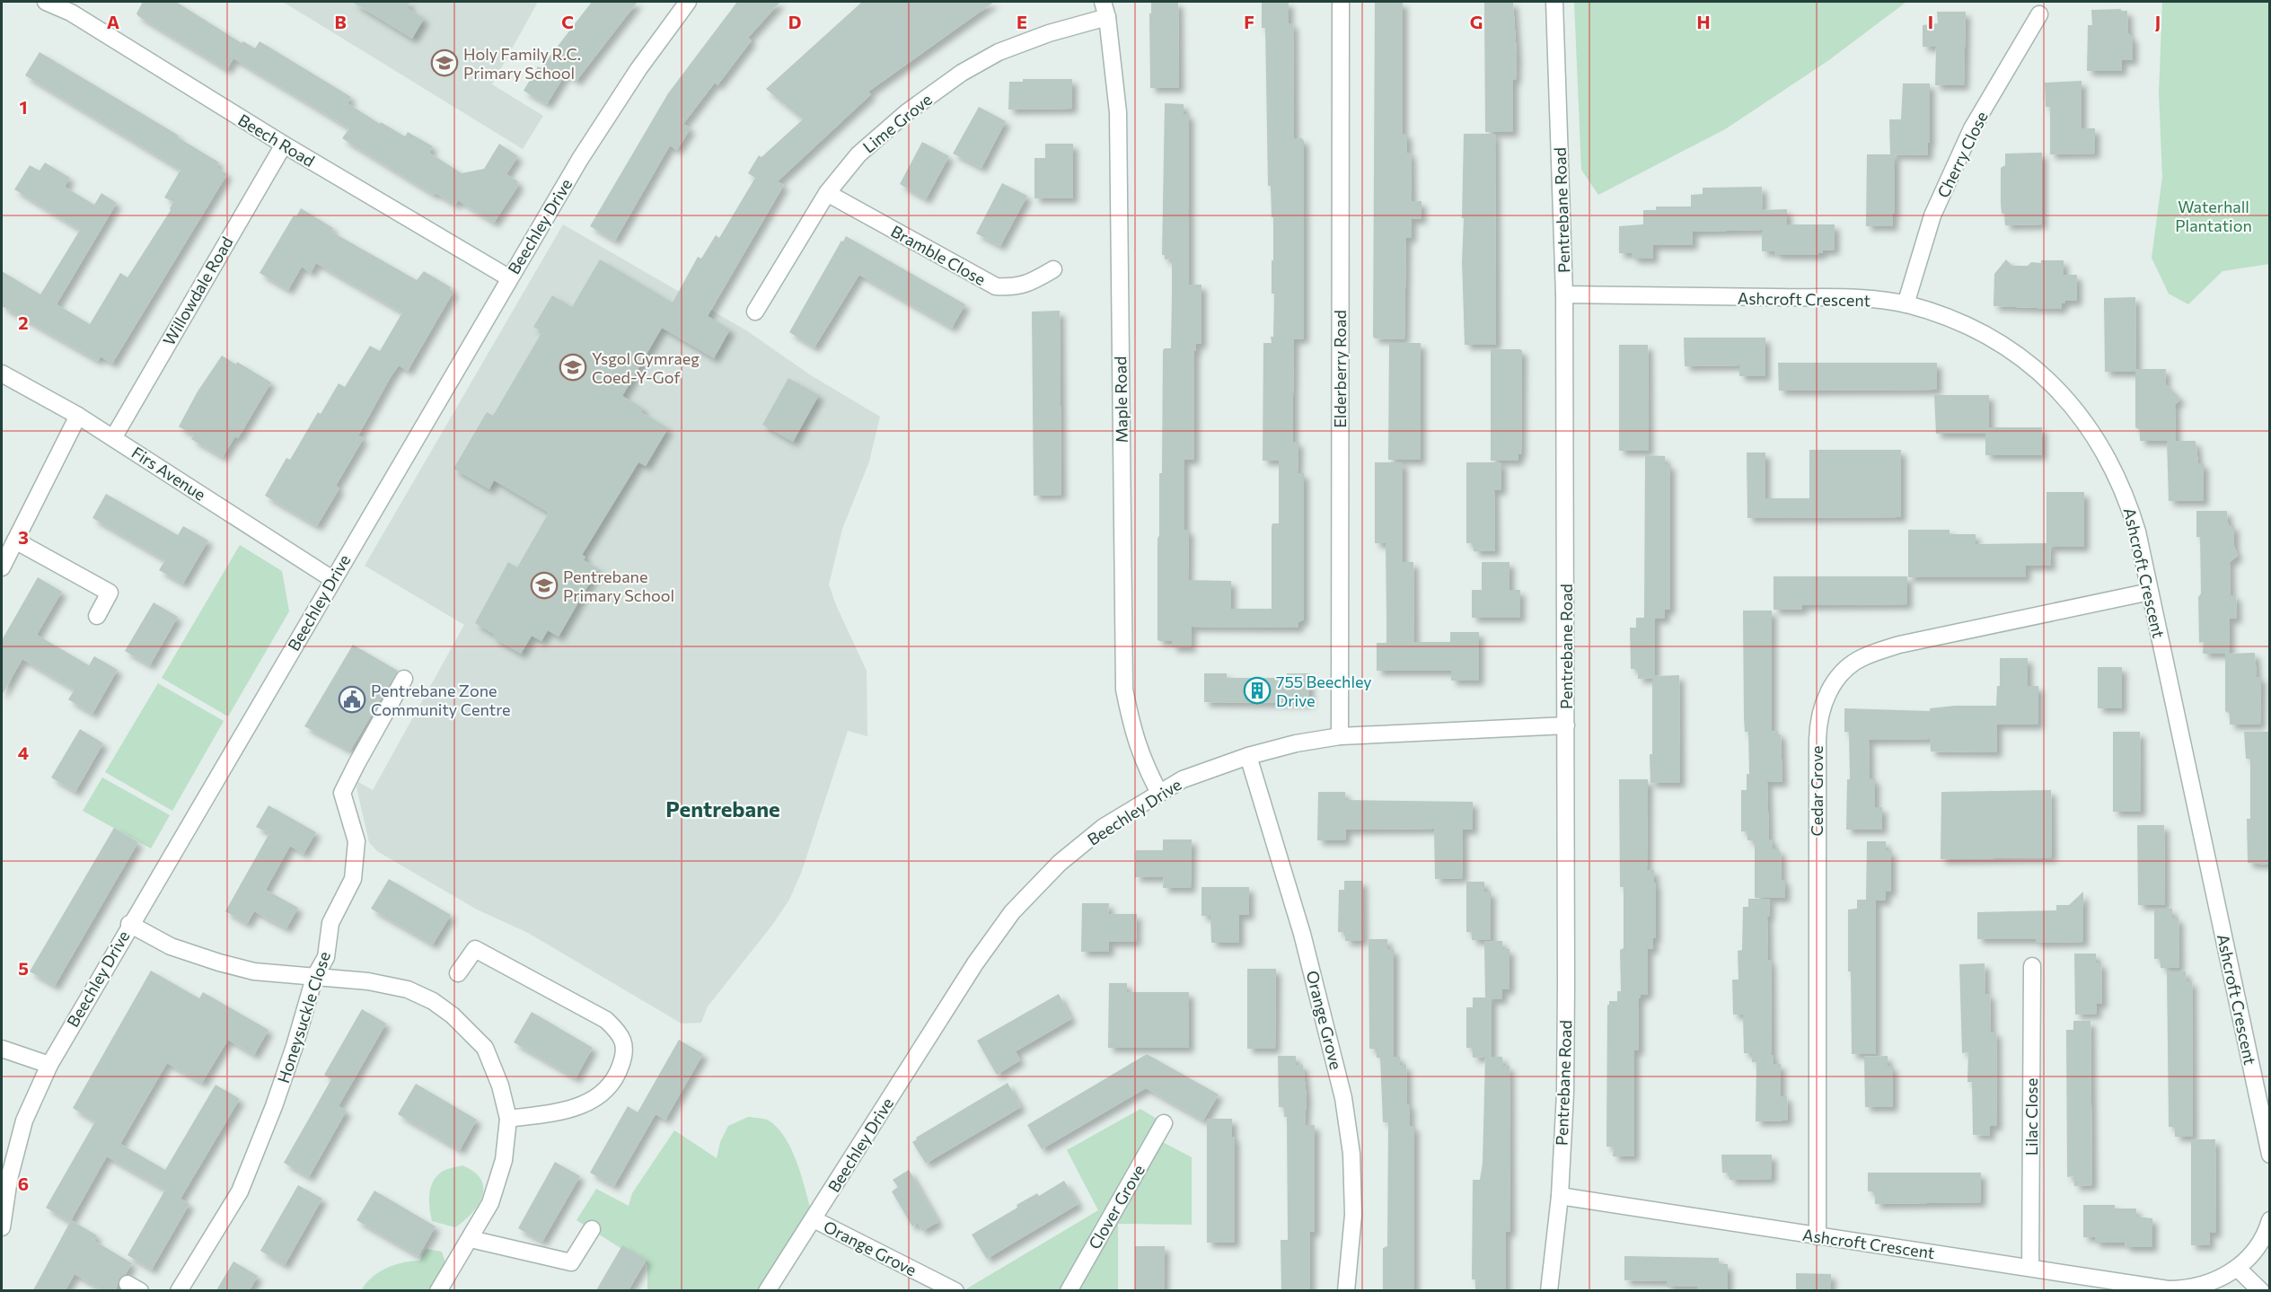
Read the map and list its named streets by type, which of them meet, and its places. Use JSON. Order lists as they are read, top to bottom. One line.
{"streets":{"street":["Lime Grove","Beech Road","Cherry Close","Pentrebane Road","Beechley Drive","Bramble Close","Willowdale Road","Ashcroft Crescent","Elderberry Road","Maple Road","Firs Avenue","Cedar Grove","Honeysuckle Close","Orange Grove","Lilac Close","Clover Grove"]},"crossings":[["Lime Grove","Bramble Close"],["Lime Grove","Maple Road"],["Beech Road","Beechley Drive"],["Beech Road","Willowdale Road"],["Cherry Close","Ashcroft Crescent"],["Pentrebane Road","Beechley Drive"],["Pentrebane Road","Ashcroft Crescent"],["Beechley Drive","Elderberry Road"],["Beechley Drive","Maple Road"],["Beechley Drive","Firs Avenue"],["Beechley Drive","Orange Grove"],["Willowdale Road","Firs Avenue"],["Ashcroft Crescent","Cedar Grove"],["Ashcroft Crescent","Lilac Close"]],"districts":["Pentrebane"],"parks":["Waterhall Plantation"],"places":{"school or university":["Holy Family R.C. Primary School","Ysgol Gymraeg Coed-Y-Gof","Pentrebane Primary School"],"building":["755 Beechley Drive"],"public building":["Pentrebane Zone Community Centre"]},"grid":{"columns":["A","B","C","D","E","F","G","H","I","J"],"rows":["1","2","3","4","5","6"]}}
